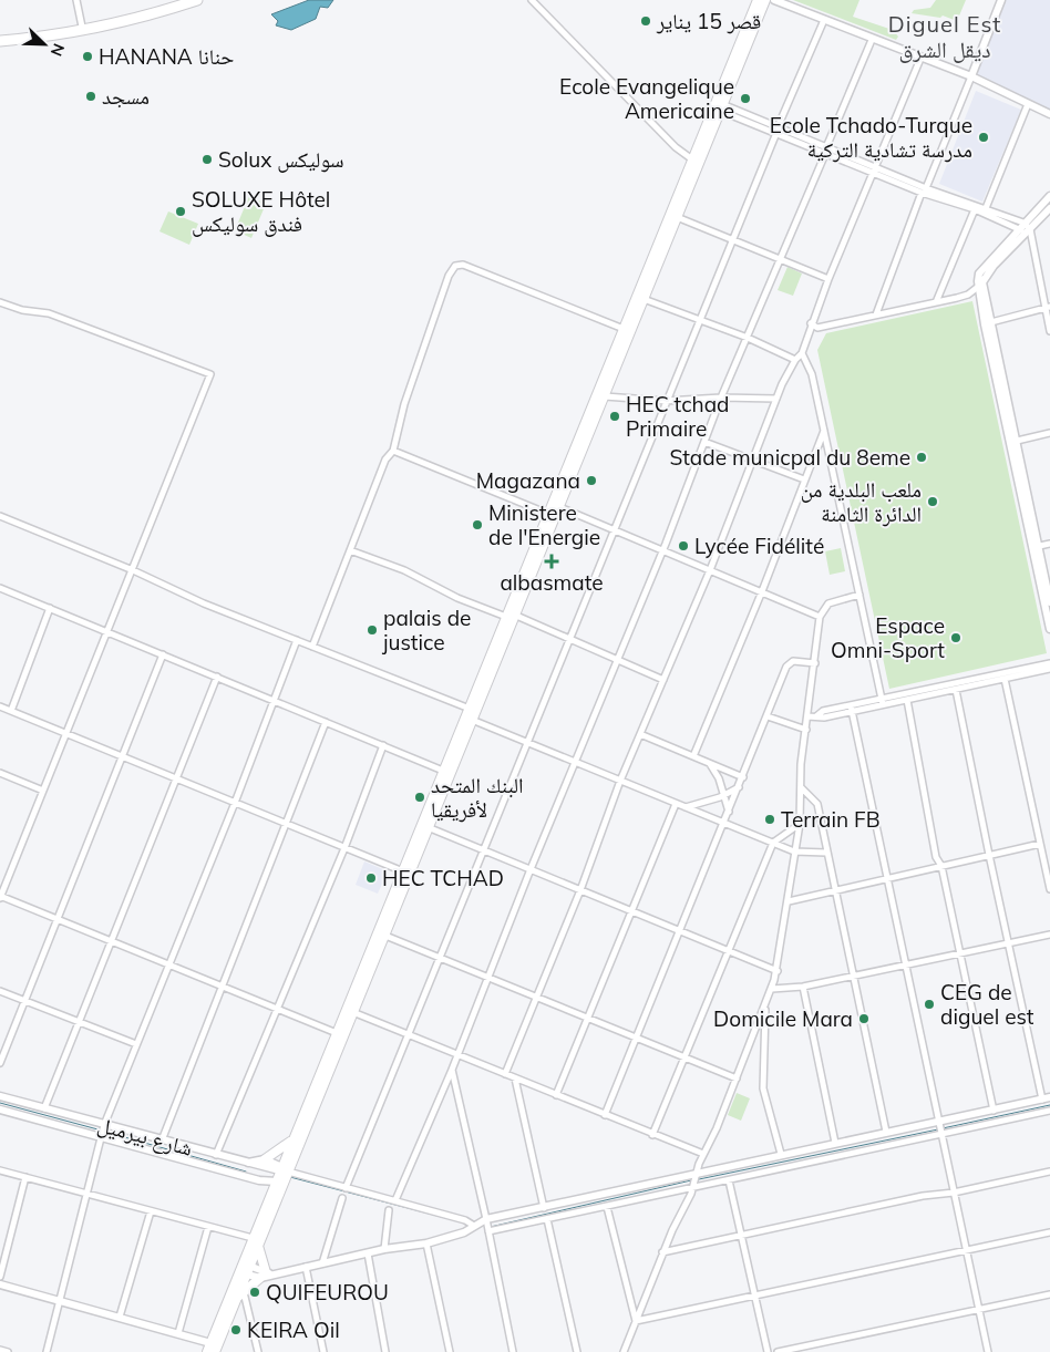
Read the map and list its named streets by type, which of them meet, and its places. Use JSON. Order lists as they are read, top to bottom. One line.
{"streets":{"street":["شارع بيرميل"]},"districts":["Diguel Est ديقل الشرق"],"places":{"other":["قصر 15 يناير","HANANA حنانا","مسجد","Ecole Evangelique Americaine","Ecole Tchado-Turque مدرسة تشادية التركية","Solux سوليكس","SOLUXE Hôtel فندق سوليكس","HEC tchad Primaire","Stade municpal du 8eme","Magazana","ملعب البلدية من الدائرة الثامنة","Ministere de l'Energie","Lycée Fidélité","palais de justice","Espace Omni-Sport","البنك المتحد لأفريقيا","Terrain FB","HEC TCHAD","CEG de diguel est","Domicile Mara","QUIFEUROU","KEIRA Oil"],"health":["albasmate"]},"north":"bottom right"}
